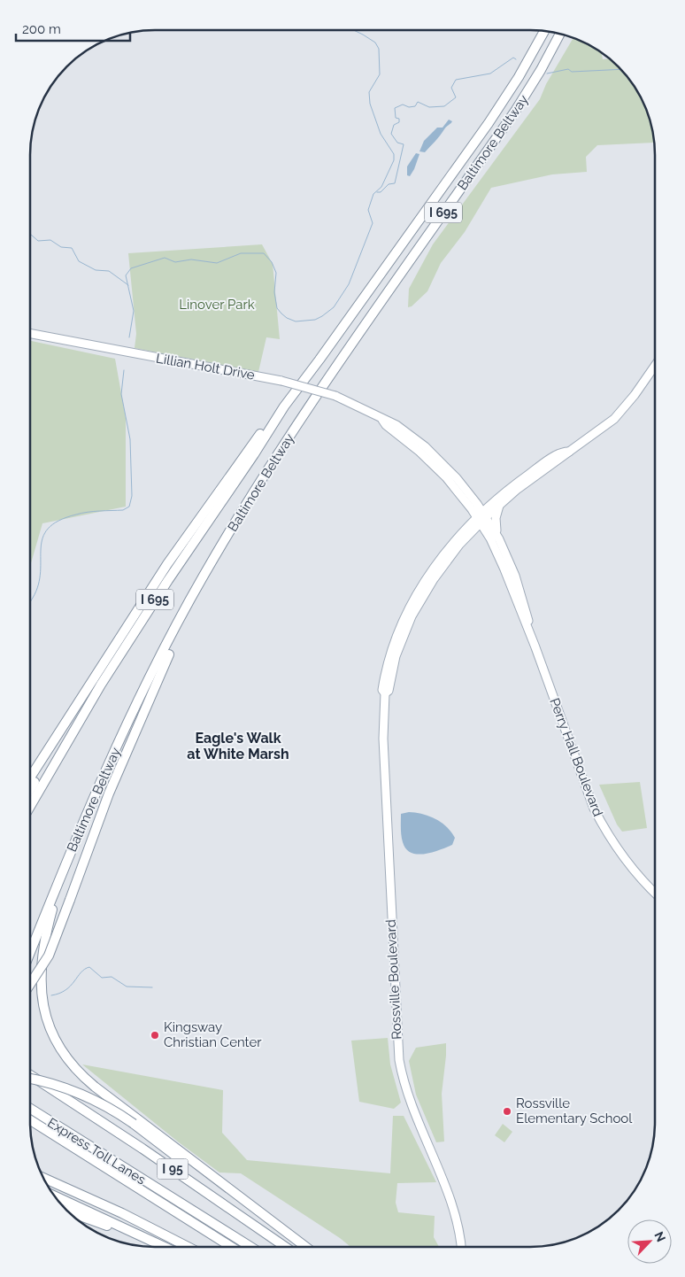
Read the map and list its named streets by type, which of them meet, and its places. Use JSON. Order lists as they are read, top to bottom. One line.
{"streets":{"highway":["Baltimore Beltway","I 695","Express Toll Lanes","I 95"],"main road":["Lillian Holt Drive","Perry Hall Boulevard","Rossville Boulevard"]},"crossings":[["Lillian Holt Drive","Perry Hall Boulevard"],["Lillian Holt Drive","Rossville Boulevard"],["Perry Hall Boulevard","Rossville Boulevard"]],"districts":["Eagle's Walk at White Marsh"],"parks":["Linover Park"],"places":["Kingsway Christian Center","Rossville Elementary School"],"scale_bar":"200 m","north":"top right"}
